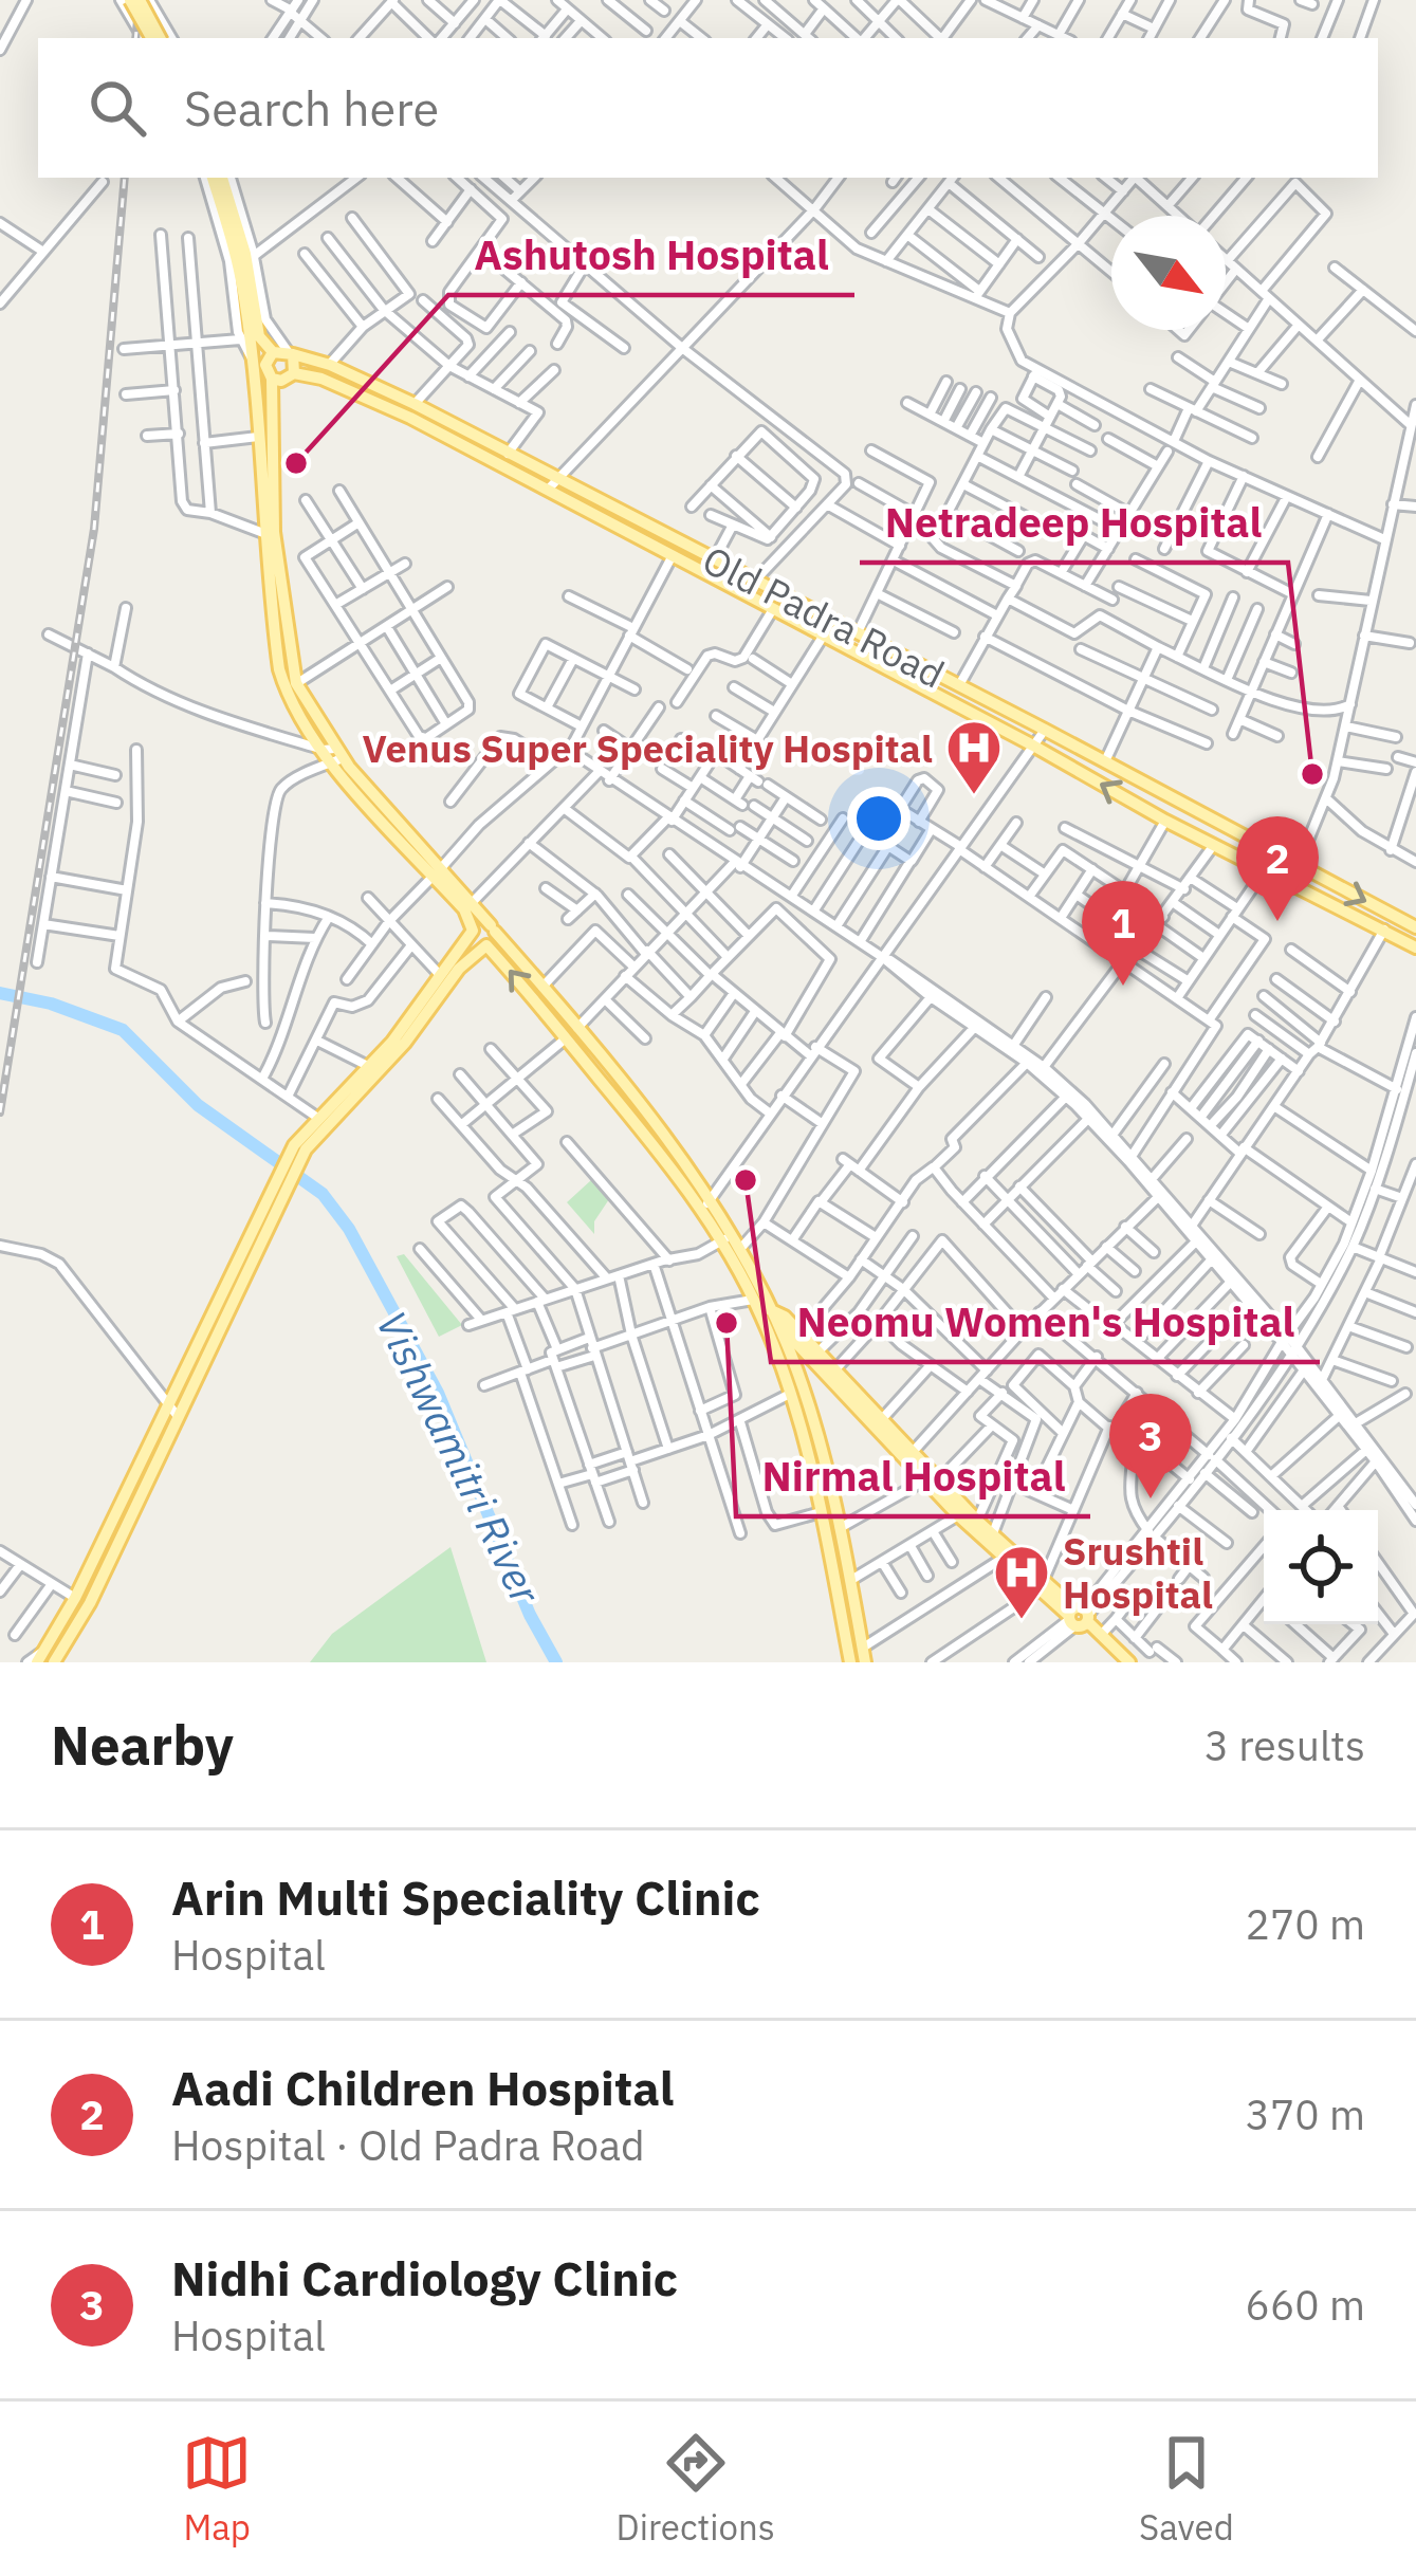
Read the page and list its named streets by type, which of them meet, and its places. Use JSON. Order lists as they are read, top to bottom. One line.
{"streets":{"main road":["Old Padra Road"]},"water":["Vishwamitri River"],"places":{"other":["Ashutosh Hospital","Netradeep Hospital","Neomu Women's Hospital","Nirmal Hospital"],"hospital":["Venus Super Speciality Hospital","Srushtil Hospital"]},"north":"bottom right","page":{"search":"Search here","pins":["2","1","3"],"heading":["Nearby","3 results"],"list":[{"mark":"1","name":"Arin Multi Speciality Clinic","note":"Hospital","value":"270 m"},{"mark":"2","name":"Aadi Children Hospital","note":"Hospital · Old Padra Road","value":"370 m"},{"mark":"3","name":"Nidhi Cardiology Clinic","note":"Hospital","value":"660 m"}],"nav":["Map","Directions","Saved"]}}
